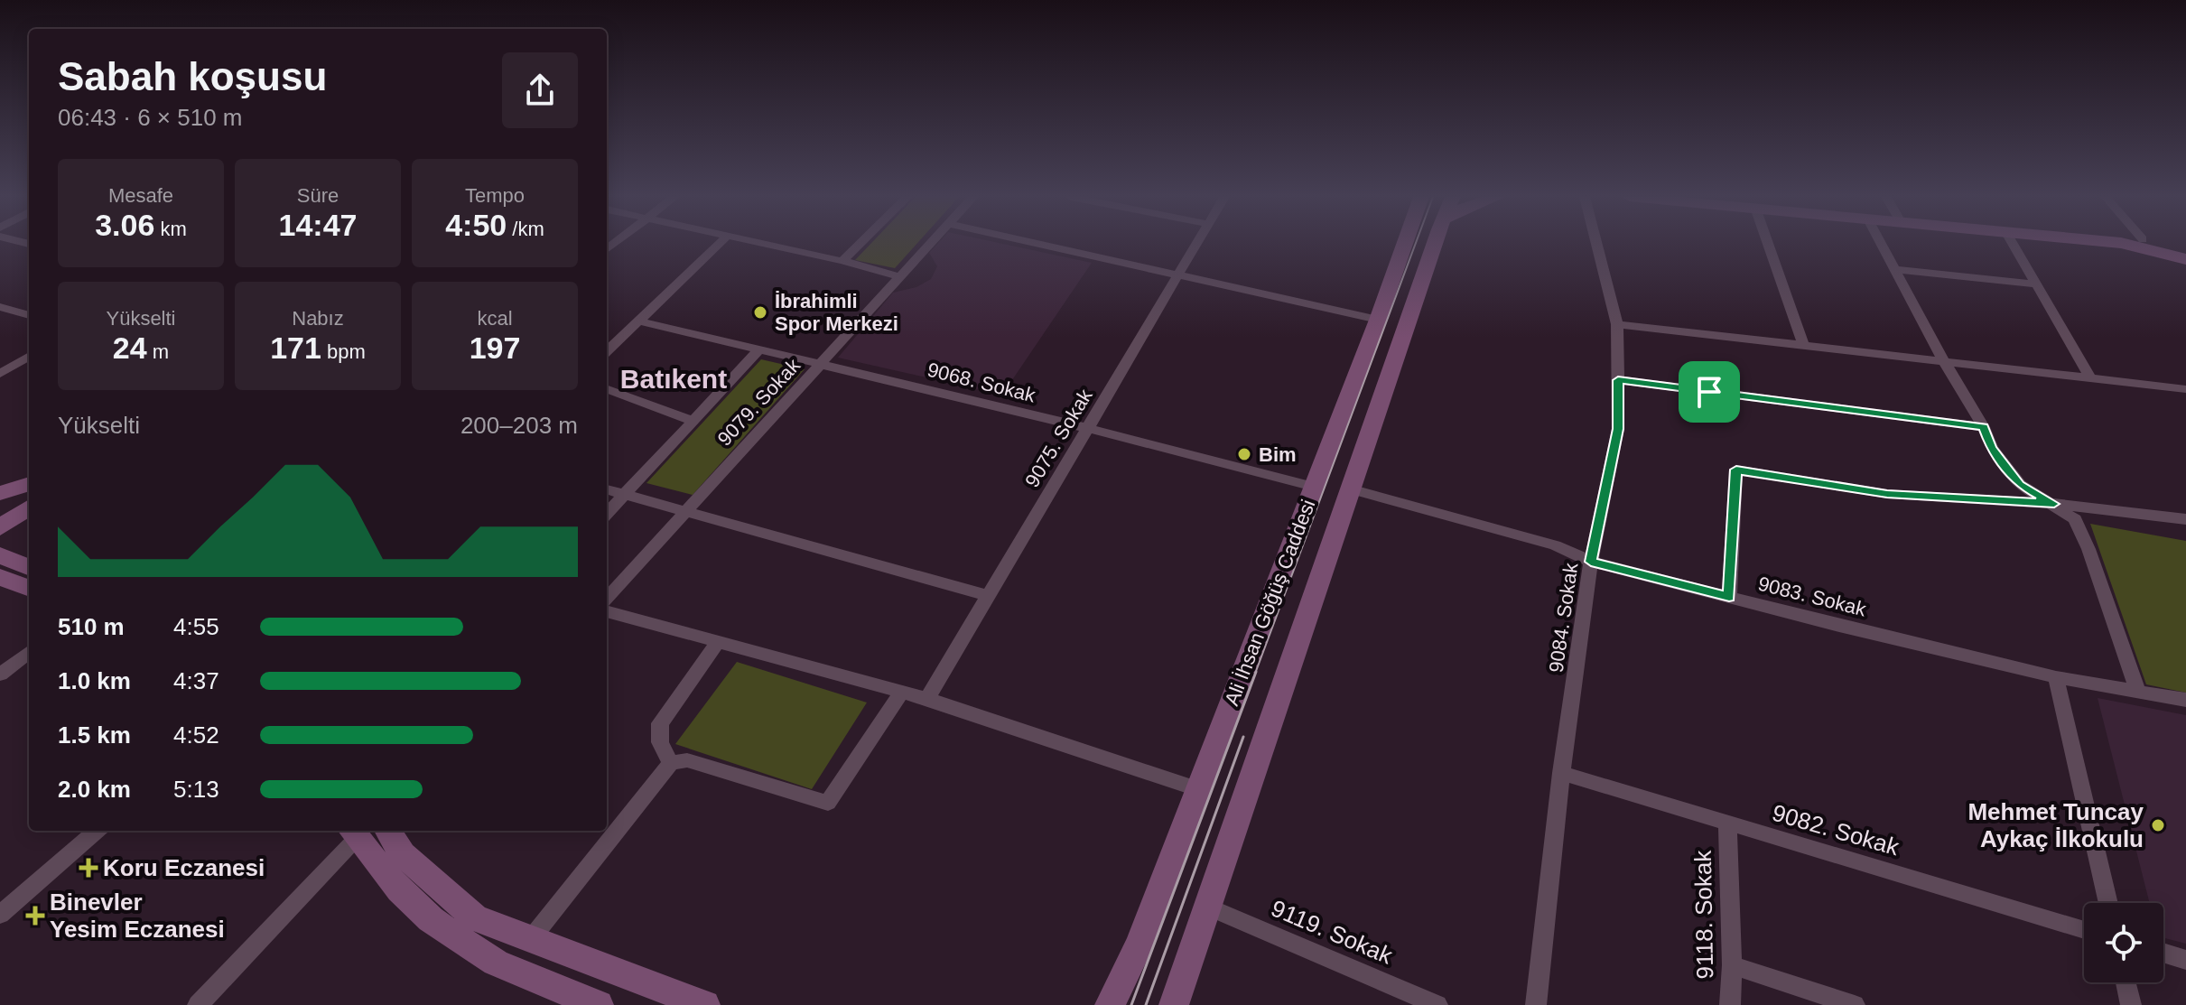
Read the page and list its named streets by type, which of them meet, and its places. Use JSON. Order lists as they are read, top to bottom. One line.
{"streets":{"main road":["Ali İhsan Göğüş Caddesi"],"street":["9068. Sokak","9079. Sokak","9075. Sokak","9083. Sokak","9084. Sokak","9082. Sokak","9118. Sokak","9119. Sokak"]},"crossings":[["9068. Sokak","9079. Sokak"],["9068. Sokak","9075. Sokak"],["9068. Sokak","Ali İhsan Göğüş Caddesi"],["9083. Sokak","Ali İhsan Göğüş Caddesi"],["9083. Sokak","9084. Sokak"],["Ali İhsan Göğüş Caddesi","9119. Sokak"],["9084. Sokak","9082. Sokak"],["9082. Sokak","9118. Sokak"]],"districts":["Batıkent"],"places":{"other":["İbrahimli Spor Merkezi","Bim","Mehmet Tuncay Aykaç İlkokulu"],"health":["Koru Eczanesi","Binevler Yesim Eczanesi"]},"page":{"heading":["Sabah koşusu","06:43 · 6 × 510 m"],"stats":[["Mesafe","3.06 km"],["Süre","14:47"],["Tempo","4:50 /km"],["Yükselti","24 m"],["Nabız","171 bpm"],["kcal","197"]],"chart":["Yükselti","200–203 m"],"list":[{"name":"510 m","note":"4:55"},{"name":"1.0 km","note":"4:37"},{"name":"1.5 km","note":"4:52"},{"name":"2.0 km","note":"5:13"}]}}
